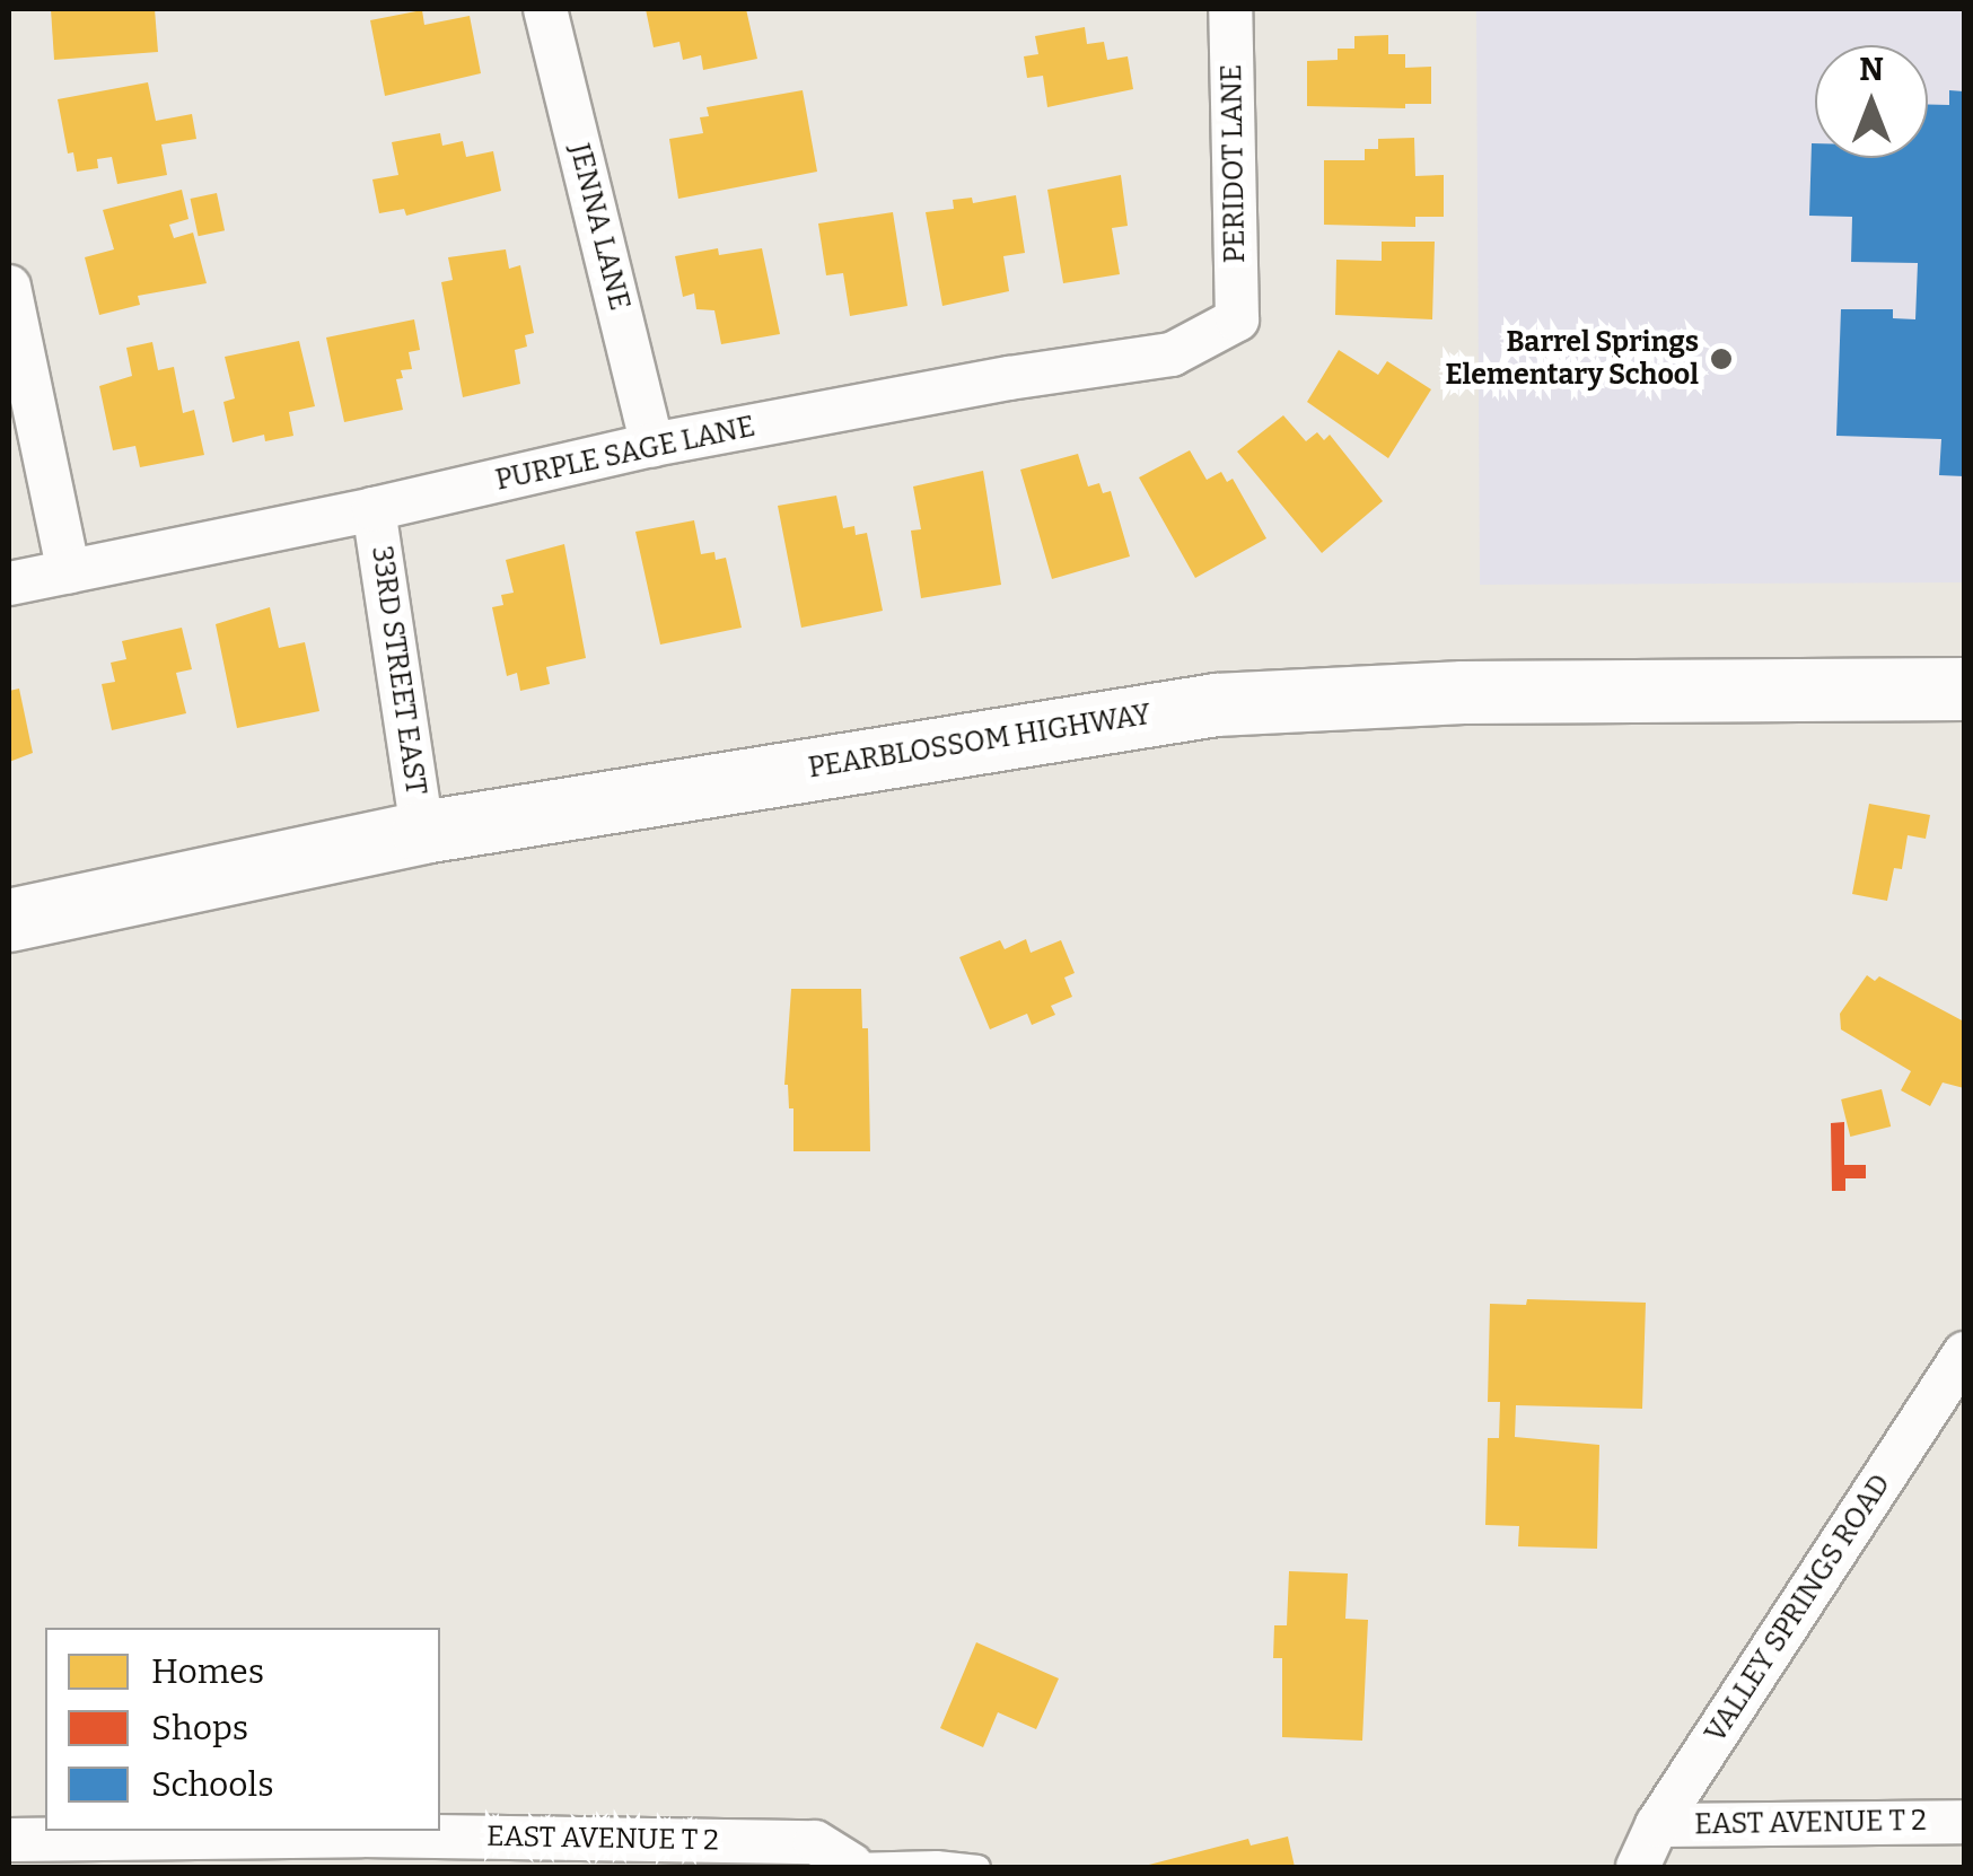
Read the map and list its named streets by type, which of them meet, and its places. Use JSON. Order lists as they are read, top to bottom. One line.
{"streets":{"main road":["PEARBLOSSOM HIGHWAY"],"street":["PERIDOT LANE","JENNA LANE","PURPLE SAGE LANE","33RD STREET EAST","VALLEY SPRINGS ROAD","EAST AVENUE T 2"]},"crossings":[["PERIDOT LANE","PURPLE SAGE LANE"],["JENNA LANE","PURPLE SAGE LANE"],["PURPLE SAGE LANE","33RD STREET EAST"],["33RD STREET EAST","PEARBLOSSOM HIGHWAY"],["VALLEY SPRINGS ROAD","EAST AVENUE T 2"]],"places":["Barrel Springs Elementary School"],"legend":["Homes","Shops","Schools"],"north":"top"}
